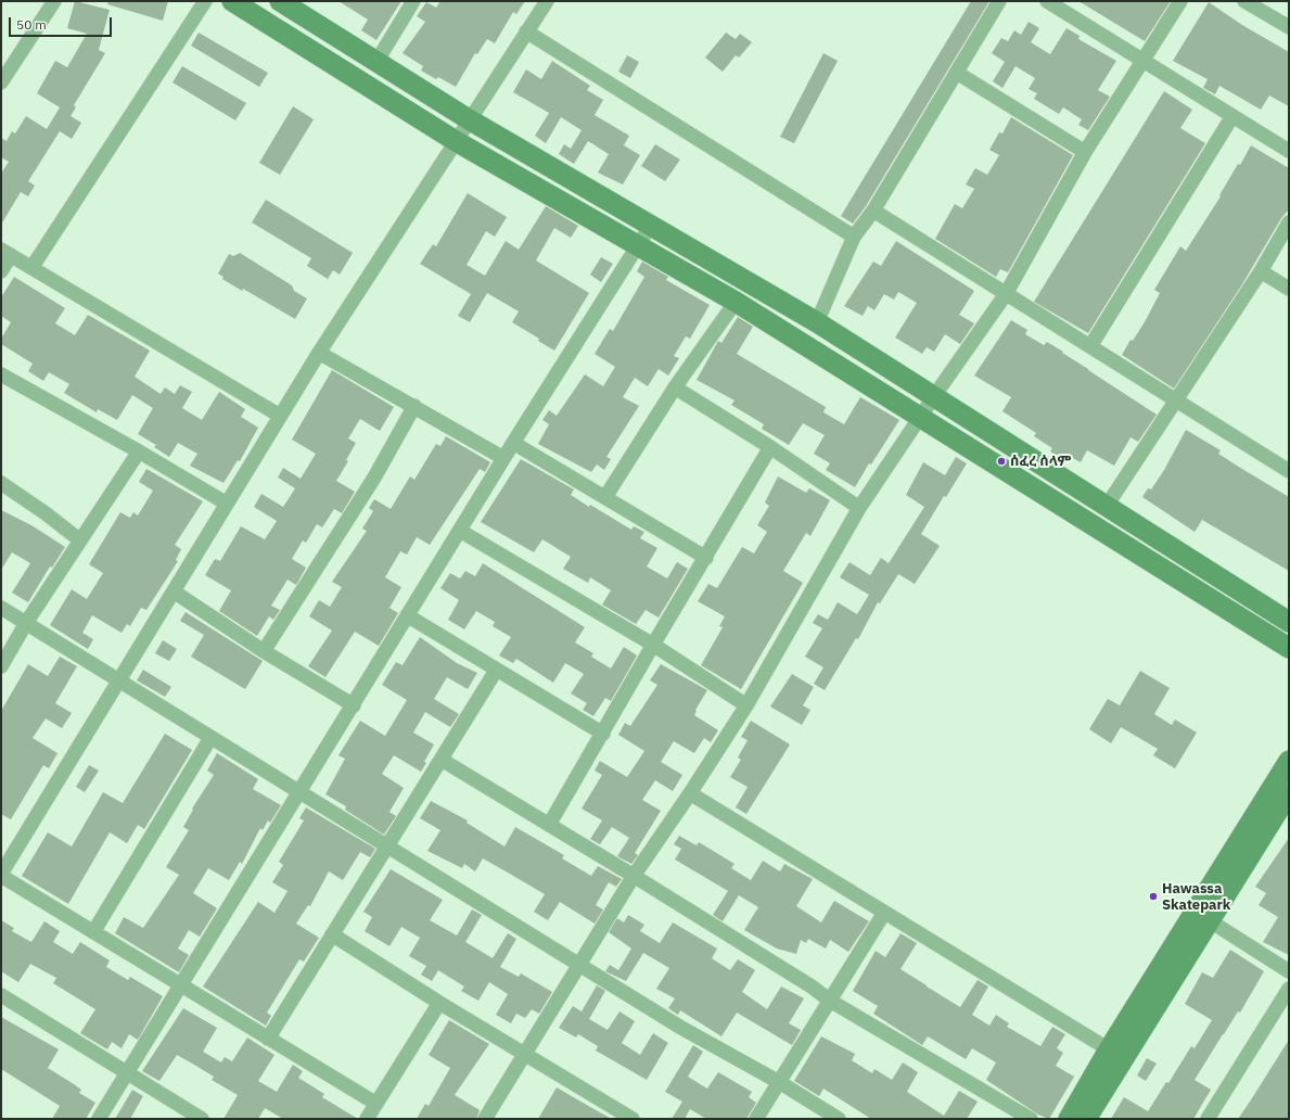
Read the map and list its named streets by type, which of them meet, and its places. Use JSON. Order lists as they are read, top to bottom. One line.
{"places":["ሰፈረ ሰላም","Hawassa Skatepark"],"scale_bar":"50 m"}
